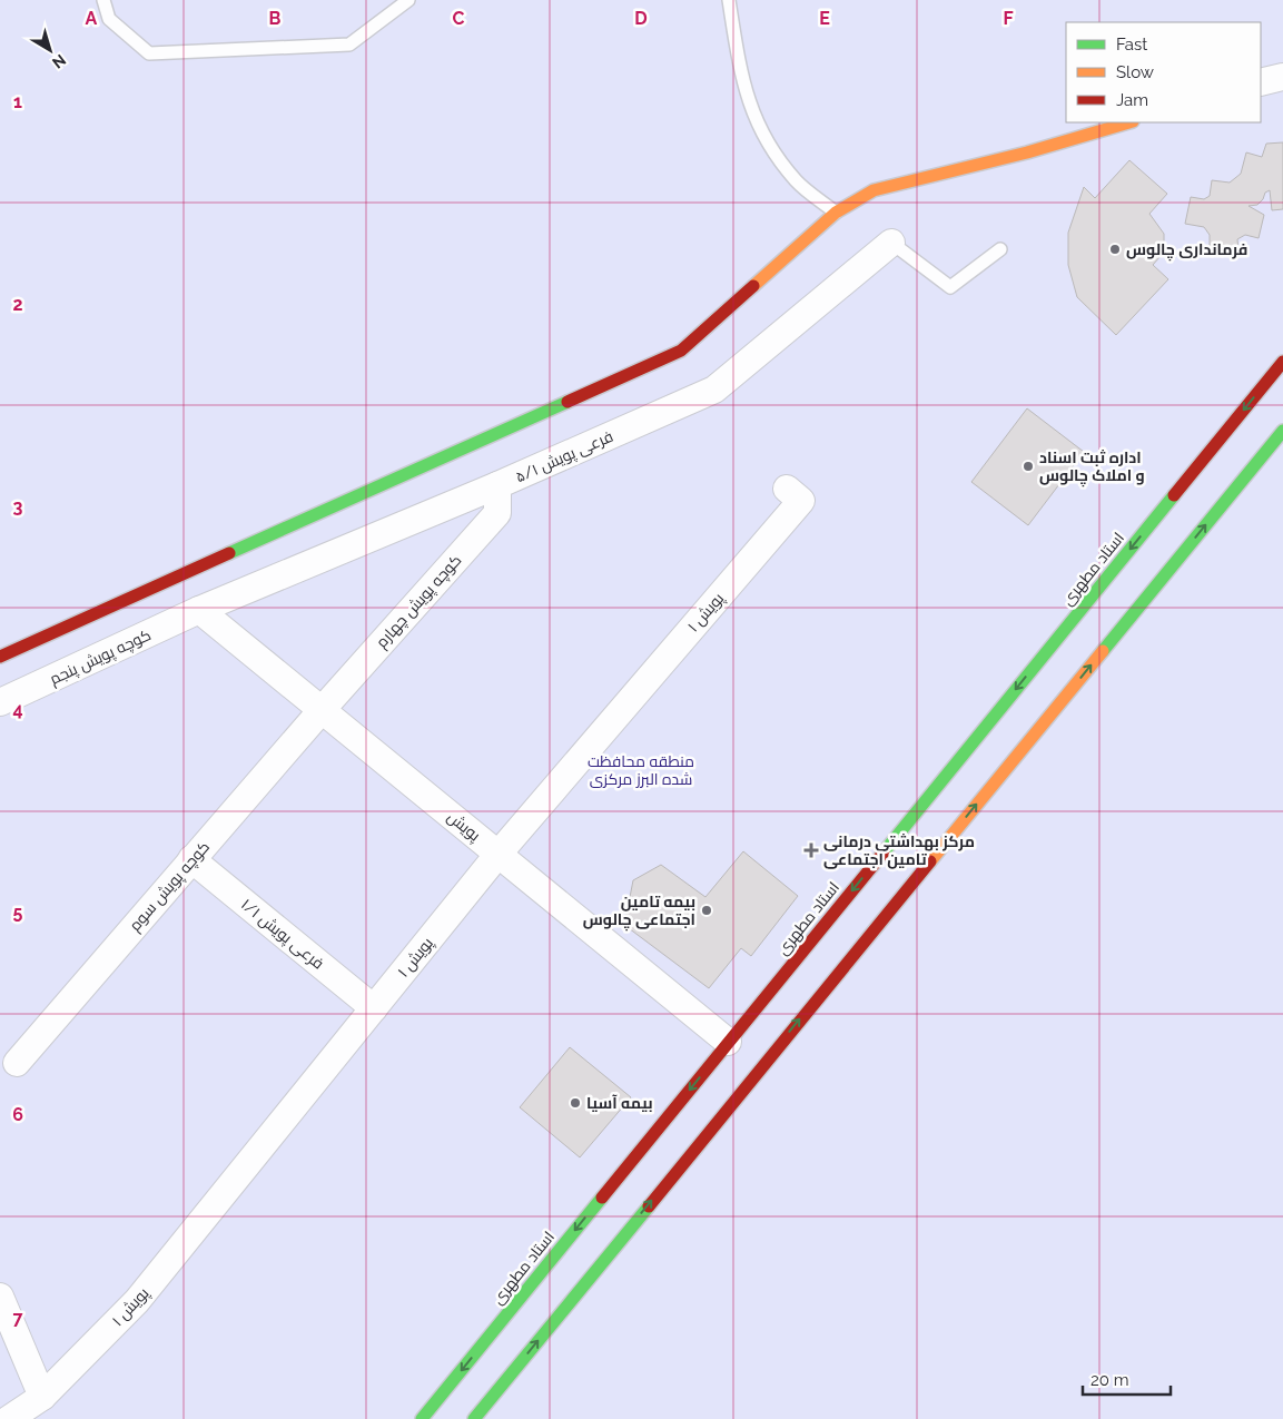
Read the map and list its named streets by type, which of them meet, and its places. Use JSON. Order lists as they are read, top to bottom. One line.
{"streets":{"main road":["استاد مطهری"],"street":["فرعی پویش ۵/۱","کوچه پویش چهارم","پویش ۱","کوچه پویش پنجم","پویش","کوچه پویش سوم","فرعی پویش ۱/۱"]},"crossings":[["فرعی پویش ۵/۱","کوچه پویش چهارم"],["فرعی پویش ۵/۱","کوچه پویش پنجم"],["فرعی پویش ۵/۱","پویش"],["استاد مطهری","پویش"],["کوچه پویش چهارم","پویش"],["کوچه پویش چهارم","کوچه پویش سوم"],["پویش ۱","پویش"],["پویش ۱","فرعی پویش ۱/۱"],["کوچه پویش پنجم","پویش"],["پویش","کوچه پویش سوم"],["کوچه پویش سوم","فرعی پویش ۱/۱"]],"parks":["منطقه محافظت شده البرز مرکزی"],"places":{"other":["فرمانداری چالوس","اداره ثبت اسناد و املاک چالوس","بیمه تامین اجتماعی چالوس","بیمه آسیا"],"health":["مرکز بهداشتی درمانی تامین اجتماعی"]},"legend":["Fast","Slow","Jam"],"scale_bar":"20 m","north":"bottom right","grid":{"columns":["A","B","C","D","E","F"],"rows":["1","2","3","4","5","6","7"]}}
